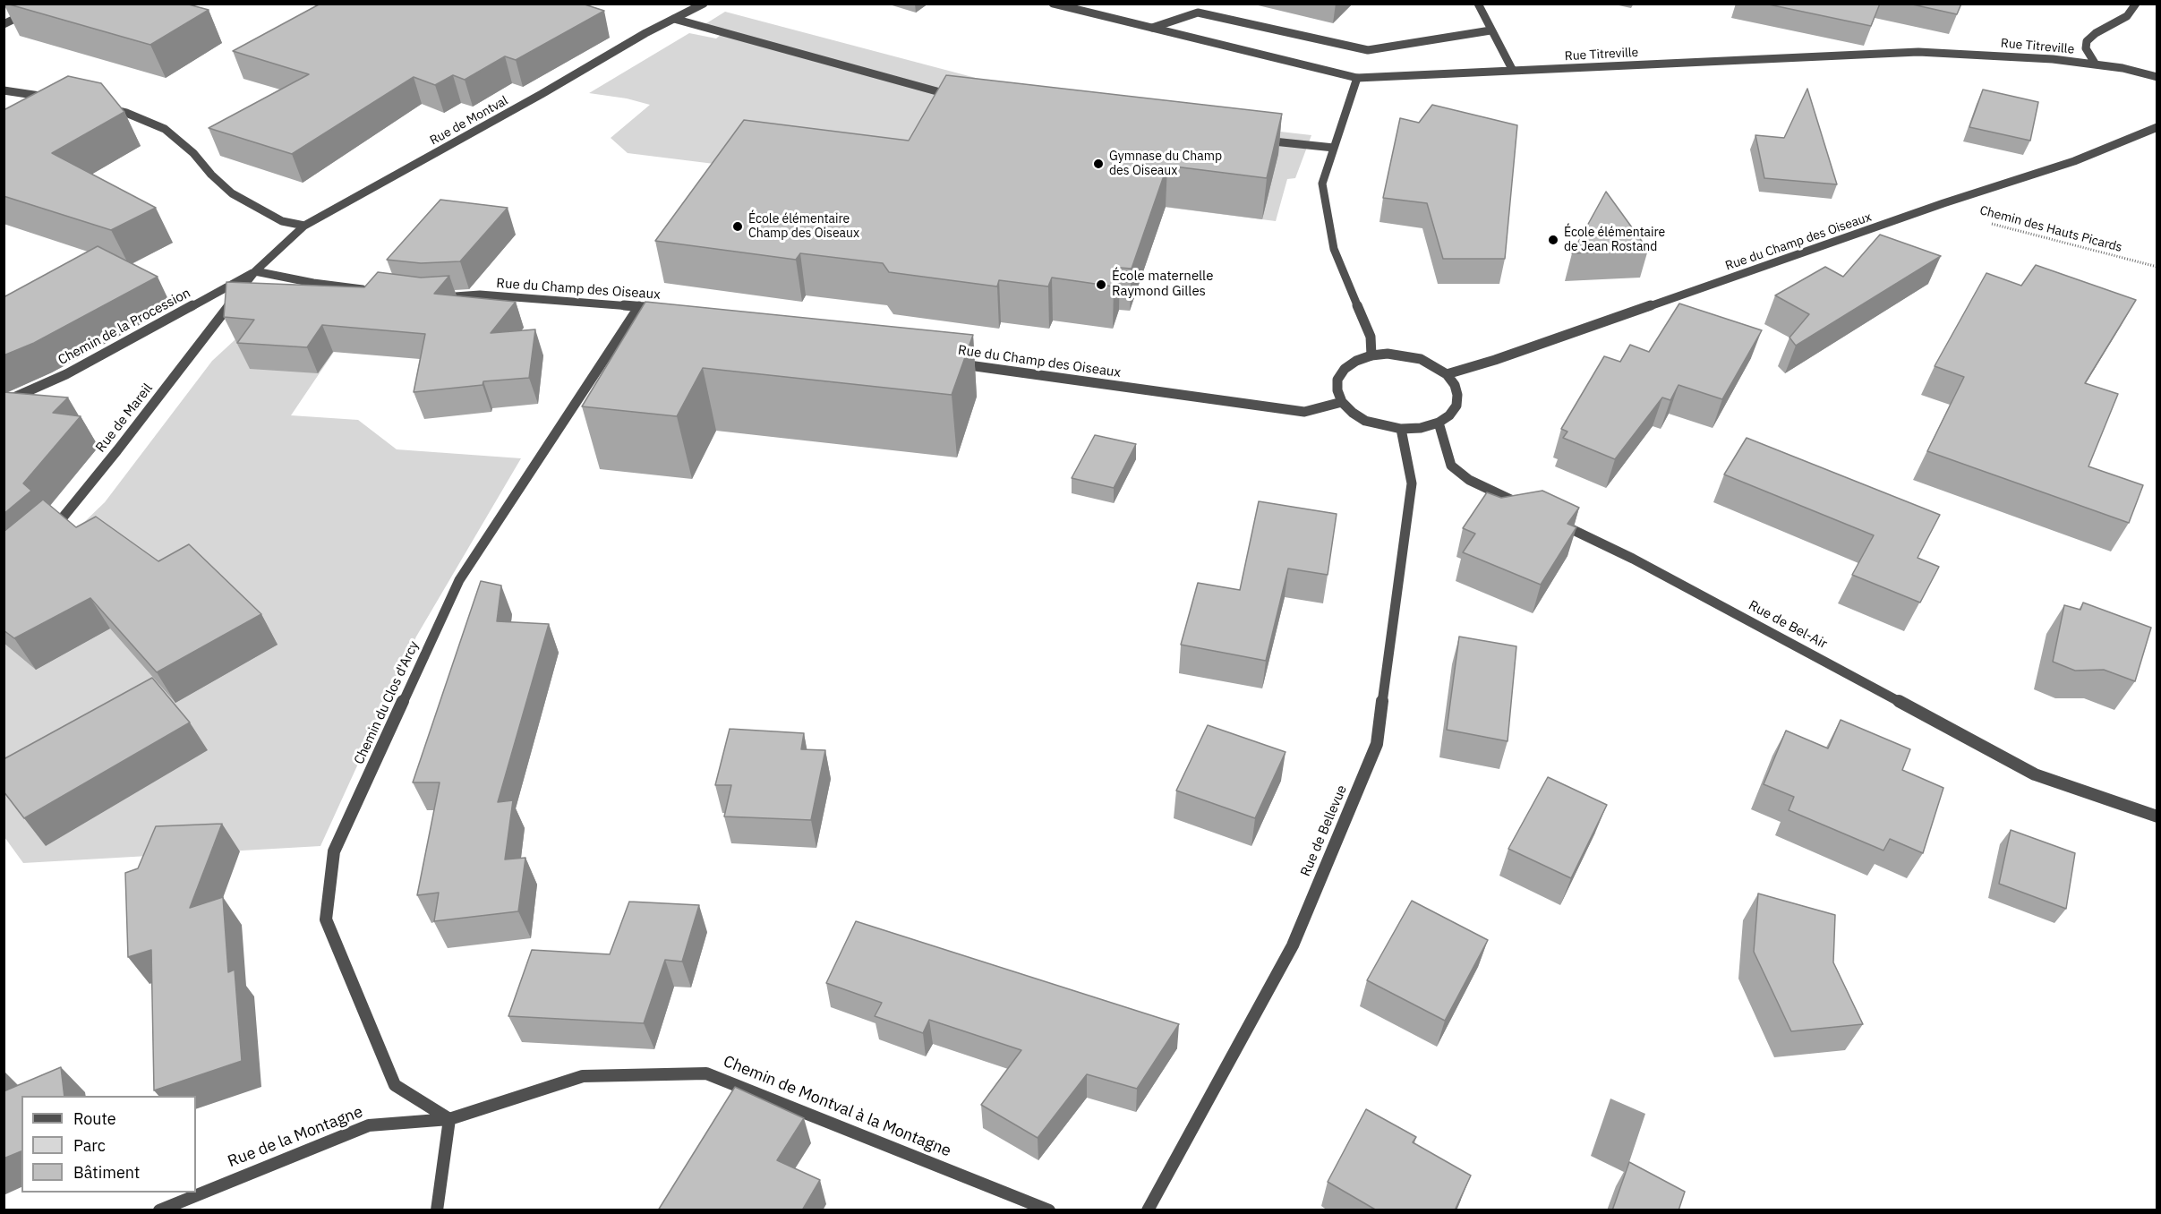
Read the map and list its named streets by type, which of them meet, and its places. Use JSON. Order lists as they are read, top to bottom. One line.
{"streets":{"street":["Rue Titreville","Rue de Montval","Rue du Champ des Oiseaux","Chemin de la Procession","Rue de Mareil","Rue de Bel-Air","Chemin du Clos d'Arcy","Rue de Bellevue","Chemin de Montval à la Montagne","Rue de la Montagne"],"path":["Chemin des Hauts Picards"]},"crossings":[["Rue de Montval","Chemin de la Procession"],["Rue de Montval","Rue de Mareil"],["Chemin des Hauts Picards","Rue du Champ des Oiseaux"],["Rue du Champ des Oiseaux","Chemin du Clos d'Arcy"],["Rue du Champ des Oiseaux","Rue de Bellevue"],["Chemin de la Procession","Rue de Mareil"],["Chemin du Clos d'Arcy","Chemin de Montval à la Montagne"],["Chemin du Clos d'Arcy","Rue de la Montagne"],["Chemin de Montval à la Montagne","Rue de la Montagne"]],"places":["Gymnase du Champ des Oiseaux","École élémentaire Champ des Oiseaux","École élémentaire de Jean Rostand","École maternelle Raymond Gilles"],"legend":["Route","Parc","Bâtiment"]}
